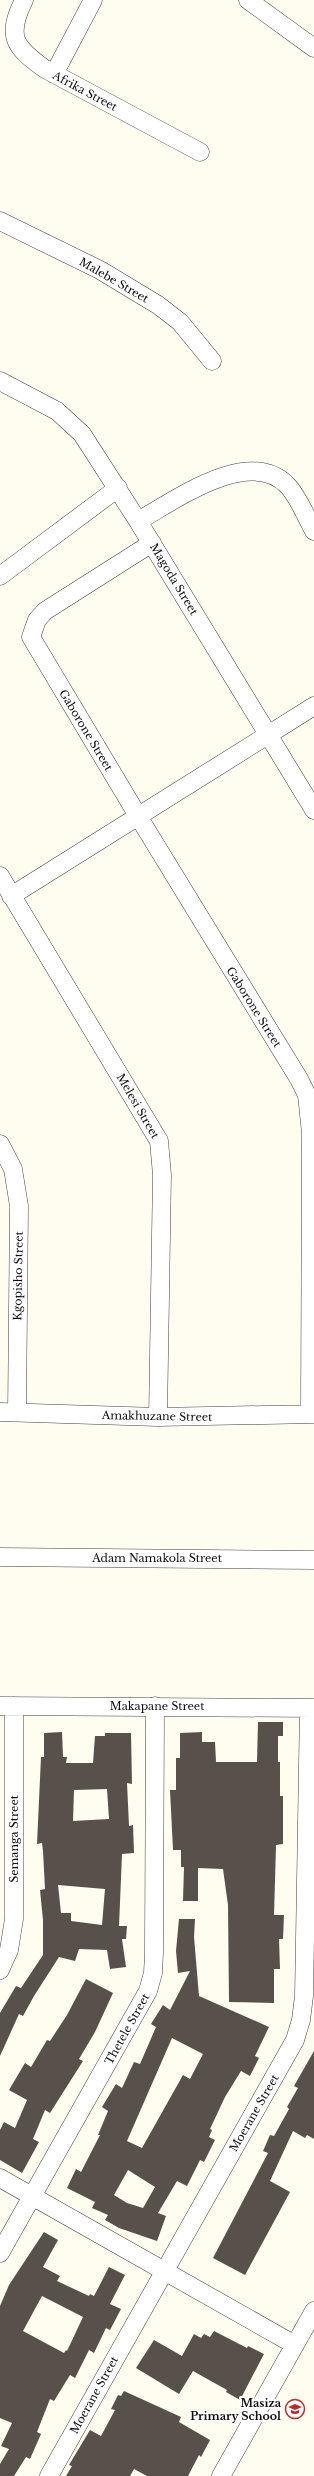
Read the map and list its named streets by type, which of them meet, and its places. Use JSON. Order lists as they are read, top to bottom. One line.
{"streets":{"street":["Afrika Street","Malebe Street","Magoda Street","Gaborone Street","Melesi Street","Kgopisho Street","Amakhuzane Street","Adam Namakola Street","Makapane Street","Semanga Street","Thetele Street","Moerane Street"]},"crossings":[["Magoda Street","Gaborone Street"],["Gaborone Street","Amakhuzane Street"],["Melesi Street","Amakhuzane Street"],["Kgopisho Street","Amakhuzane Street"],["Makapane Street","Semanga Street"],["Makapane Street","Thetele Street"],["Makapane Street","Moerane Street"]],"places":{"school or university":["Masiza Primary School"]}}
